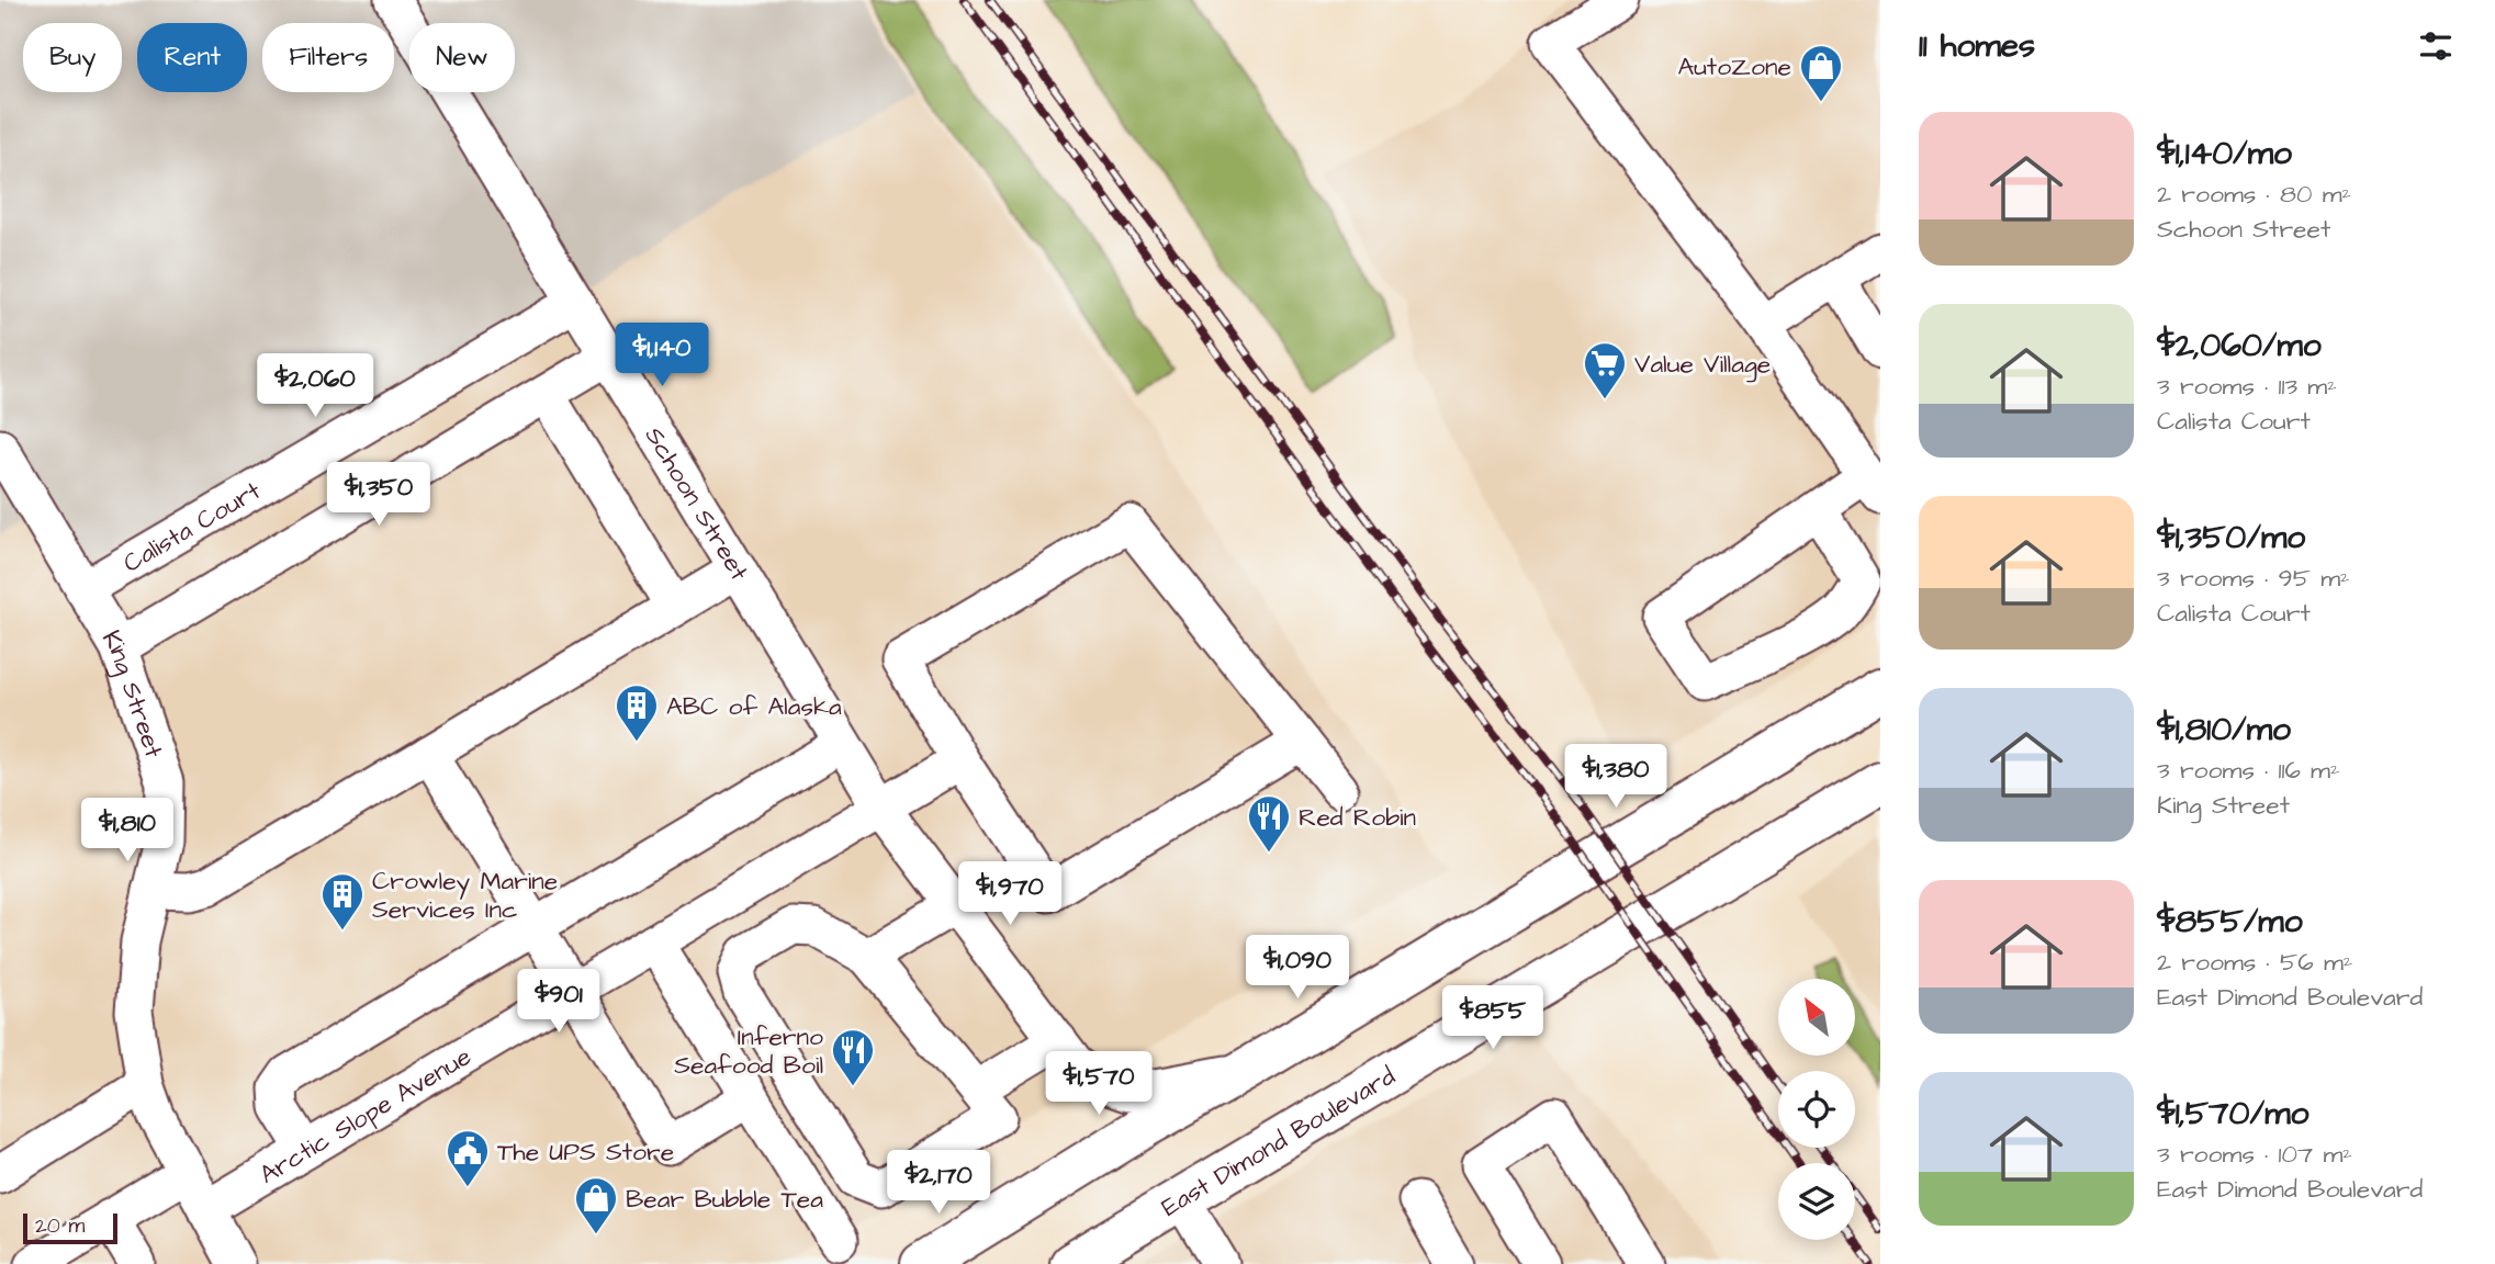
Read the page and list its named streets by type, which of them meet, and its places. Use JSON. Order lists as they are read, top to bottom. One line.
{"streets":{"main road":["East Dimond Boulevard"],"street":["Schoon Street","Calista Court","King Street","Arctic Slope Avenue"]},"crossings":[["Schoon Street","Calista Court"],["Schoon Street","Arctic Slope Avenue"],["Calista Court","King Street"],["King Street","Arctic Slope Avenue"]],"places":{"shop":["AutoZone","Bear Bubble Tea"],"supermarket":["Value Village"],"building":["ABC of Alaska","Crowley Marine Services Inc"],"restaurant":["Red Robin","Inferno Seafood Boil"],"public building":["The UPS Store"]},"scale_bar":"20 m","north":"top left","page":{"heading":"11 homes","chip":["Buy","Rent","Filters","New"],"list":[{"name":"$1,140/mo","note":"2 rooms · 80 m² · Schoon Street"},{"name":"$2,060/mo","note":"3 rooms · 113 m² · Calista Court"},{"name":"$1,350/mo","note":"3 rooms · 95 m² · Calista Court"},{"name":"$1,810/mo","note":"3 rooms · 116 m² · King Street"},{"name":"$855/mo","note":"2 rooms · 56 m² · East Dimond Boulevard"},{"name":"$1,570/mo","note":"3 rooms · 107 m² · East Dimond Boulevard"}],"price":["$1,140","$2,060","$1,350","$1,380","$1,810","$1,970","$1,090","$901","$855","$1,570","$2,170"],"scale":"20 m"}}
